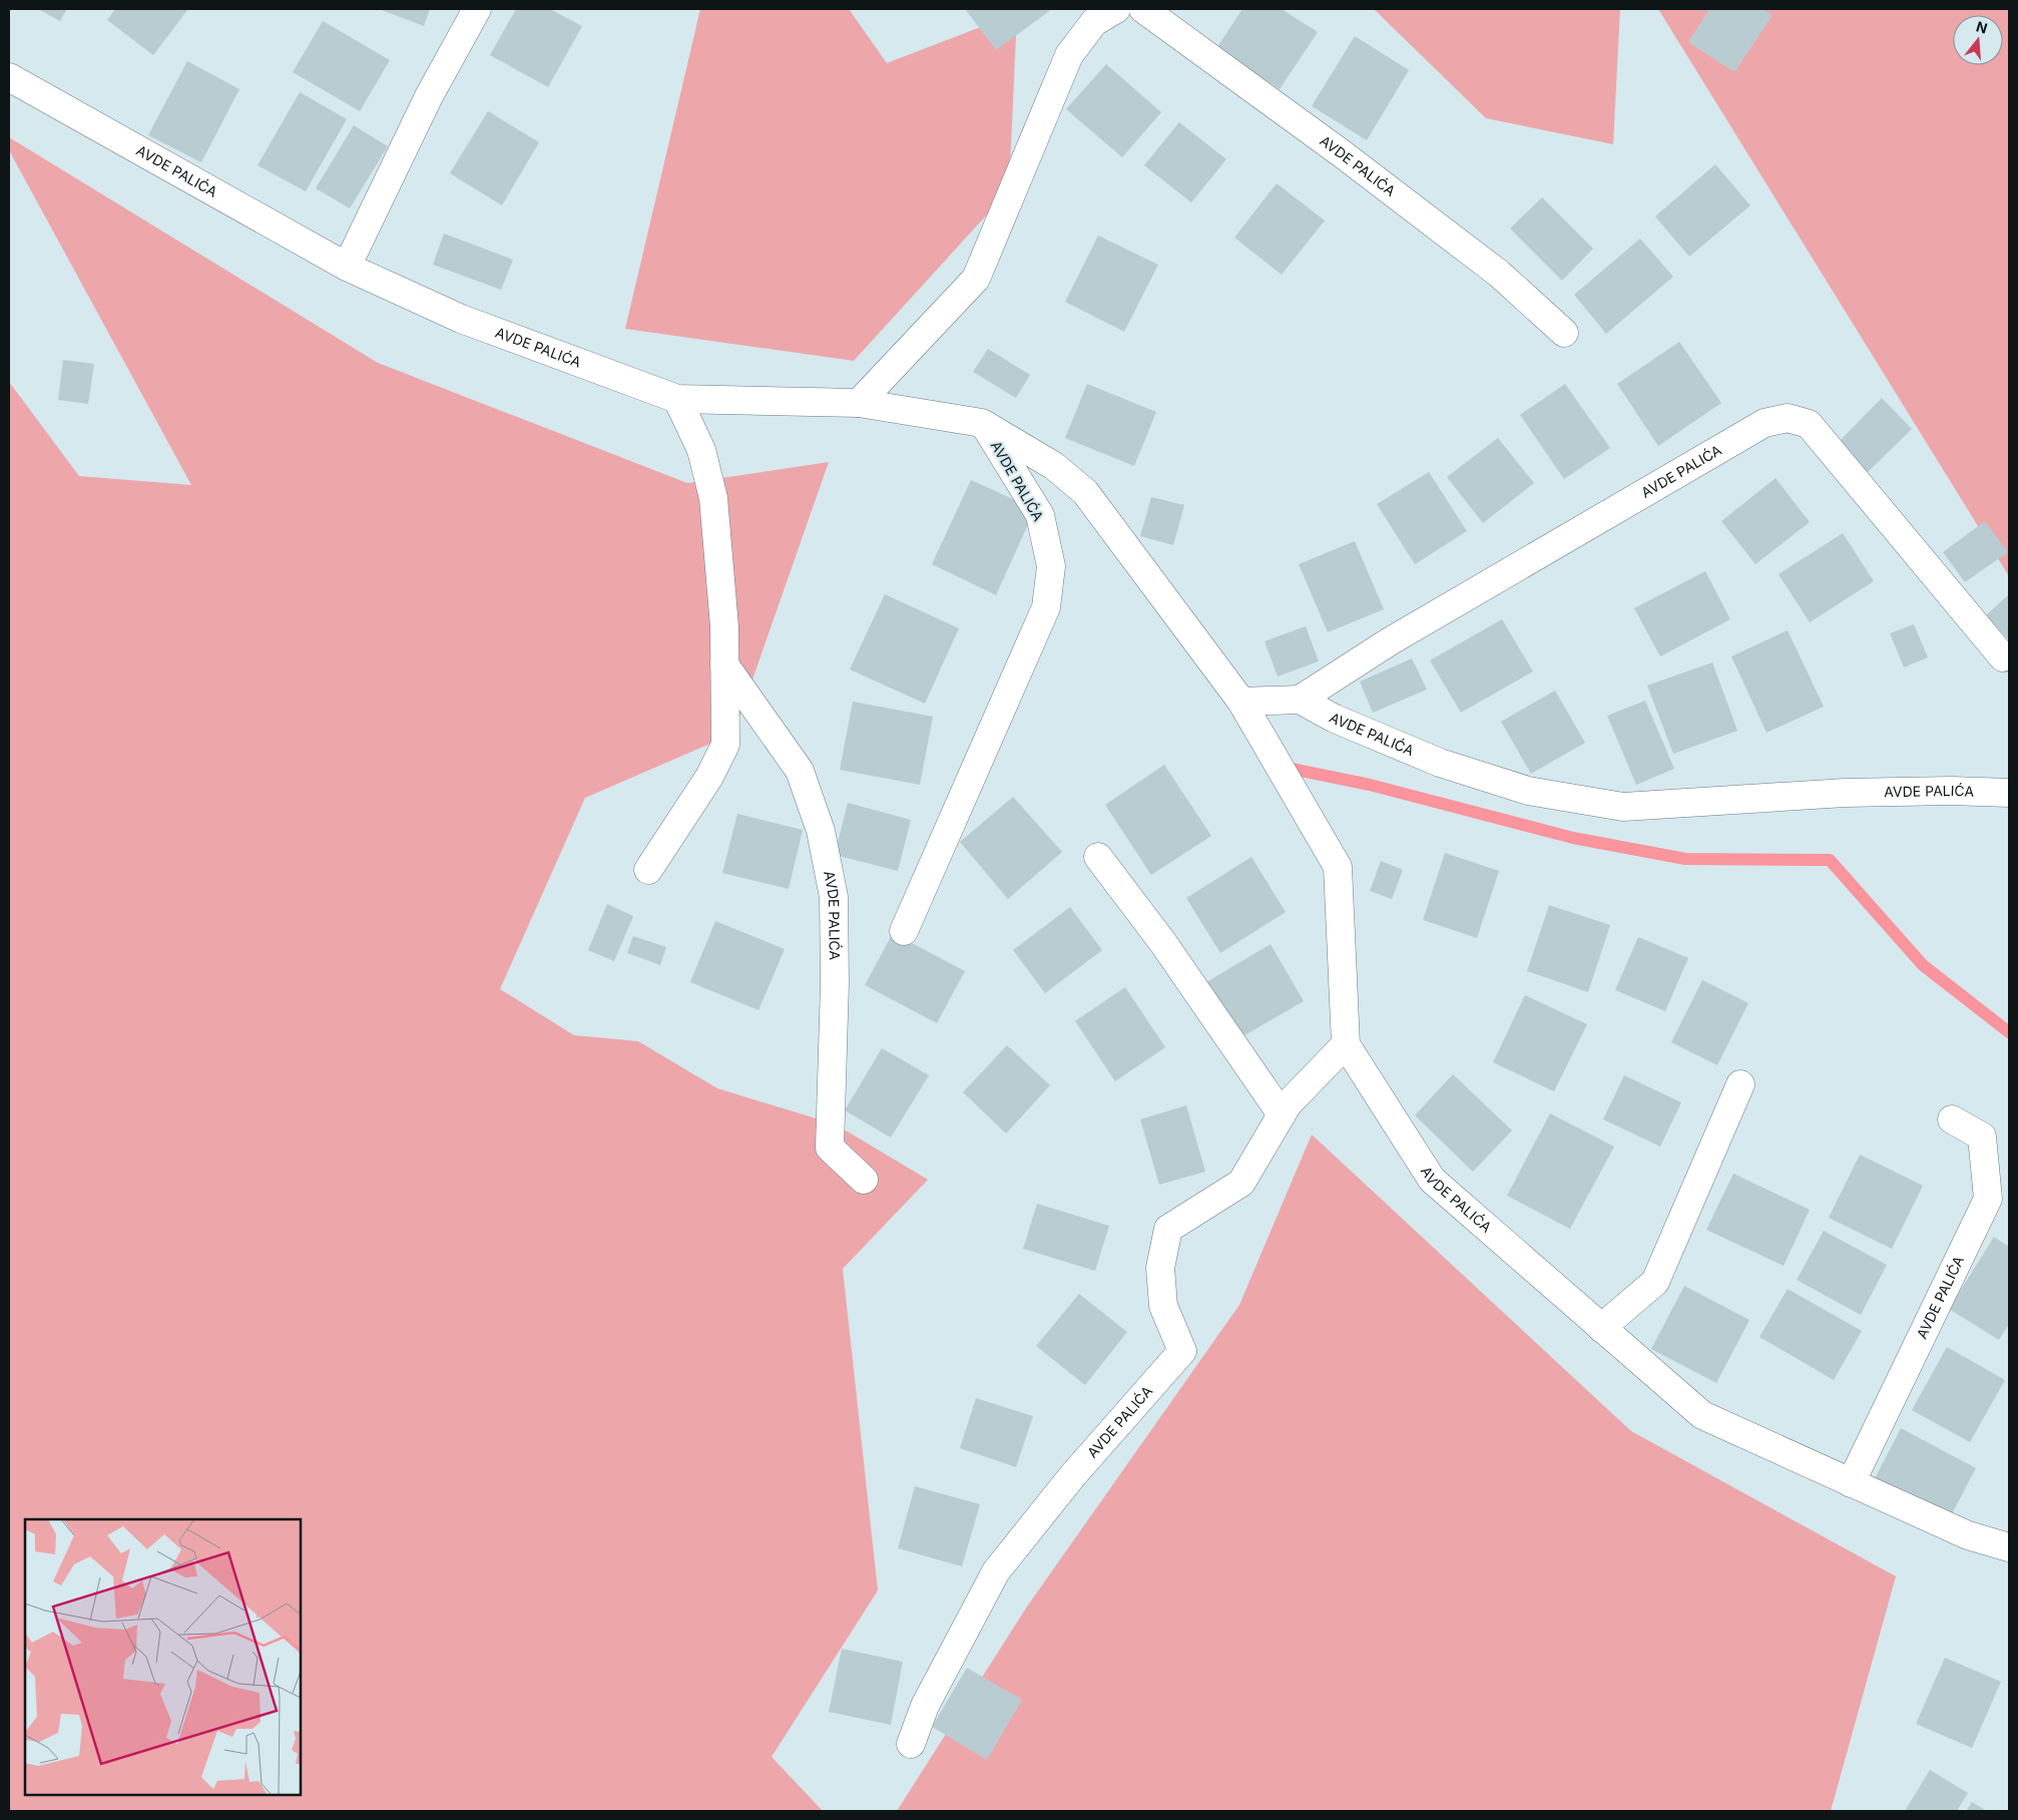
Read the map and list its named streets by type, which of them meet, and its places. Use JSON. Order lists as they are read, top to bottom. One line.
{"streets":{"street":["AVDE PALIĆA"]},"north":"top"}
